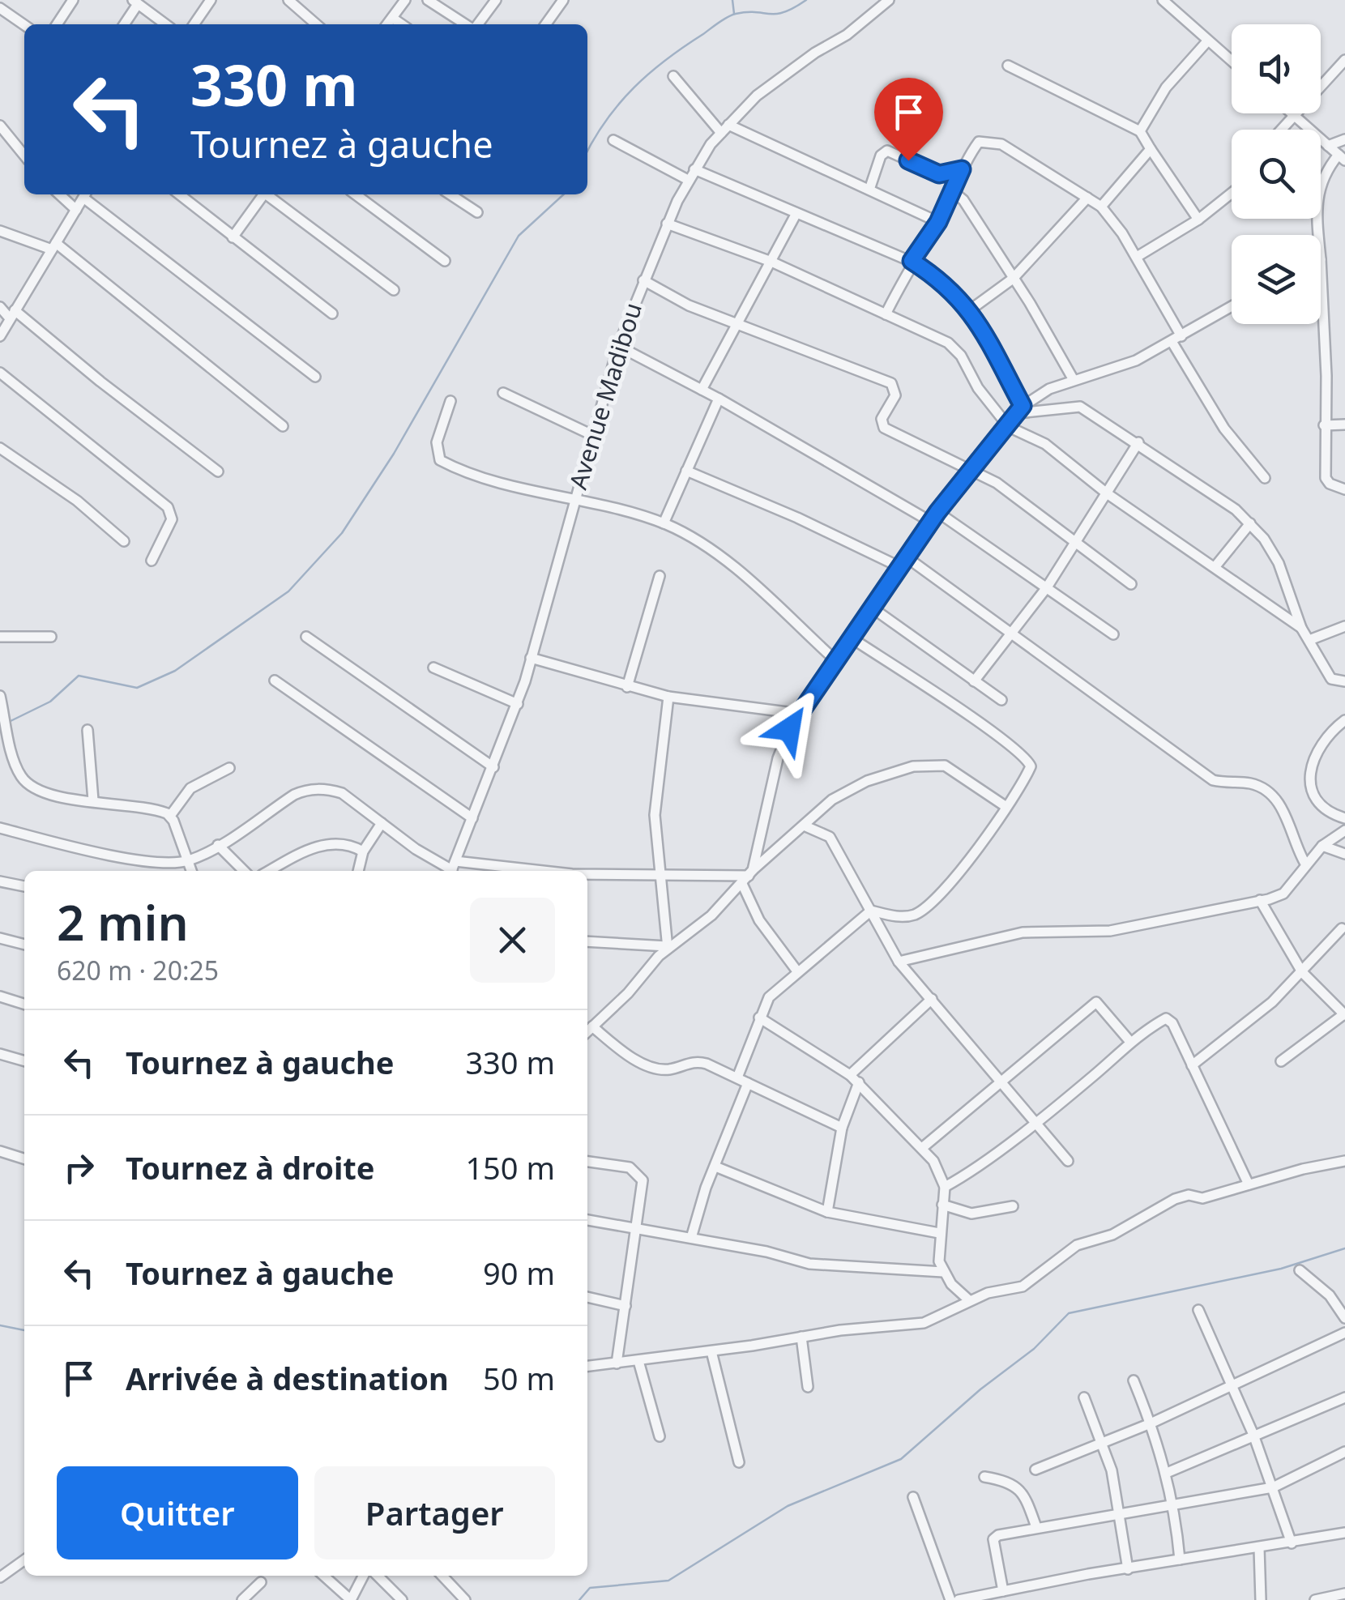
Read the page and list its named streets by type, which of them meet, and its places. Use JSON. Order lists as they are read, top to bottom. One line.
{"streets":{"street":["Avenue Madibou"]},"page":{"turn":["330 m","Tournez à gauche"],"heading":["2 min","620 m · 20:25"],"list":[{"name":"Tournez à gauche","value":"330 m"},{"name":"Tournez à droite","value":"150 m"},{"name":"Tournez à gauche","value":"90 m"},{"name":"Arrivée à destination","value":"50 m"}],"buttons":["Quitter","Partager"]}}
